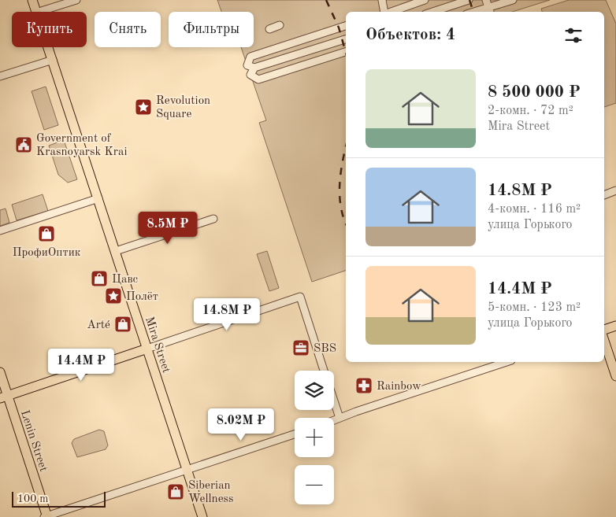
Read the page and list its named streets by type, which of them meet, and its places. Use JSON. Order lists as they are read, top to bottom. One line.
{"streets":{"main road":["Mira Street","Lenin Street"]},"places":{"place":["Revolution Square","Полёт"],"public building":["Government of Krasnoyarsk Krai"],"shop":["ПрофиОптик","Цавс","Arté","Siberian Wellness"],"office":["SBS"],"pharmacy":["Rainbow"]},"scale_bar":"100 m","page":{"chip":["Купить","Снять","Фильтры"],"heading":"Объектов: 4","list":[{"name":"8 500 000 ₽","note":"2-комн. · 72 m² · Mira Street"},{"name":"14.8M ₽","note":"4-комн. · 116 m² · улица Горького"},{"name":"14.4M ₽","note":"5-комн. · 123 m² · улица Горького"}],"price":["8.5M ₽","14.8M ₽","14.4M ₽","8.02M ₽"],"map_buttons":["+","−"],"scale":"100 m"}}
